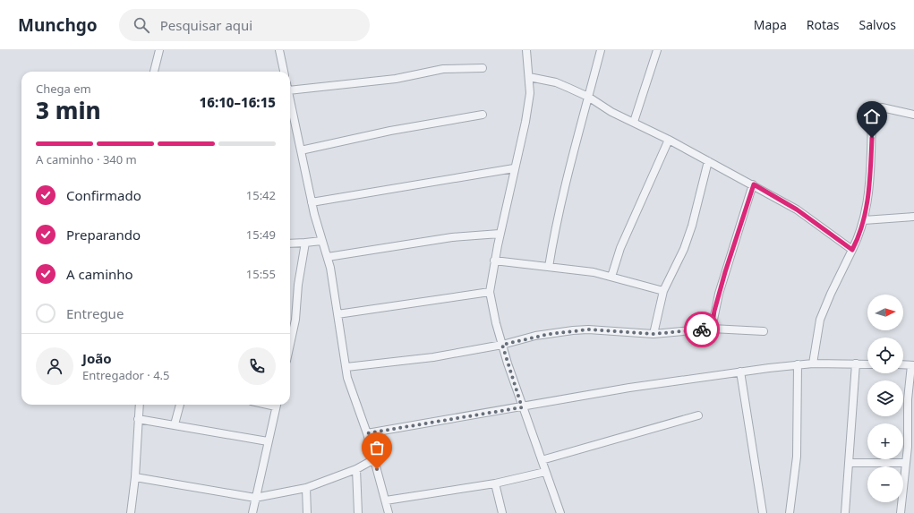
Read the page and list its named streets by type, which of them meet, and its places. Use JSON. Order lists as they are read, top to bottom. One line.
{"north":"right","page":{"header":"Munchgo","search":"Pesquisar aqui","nav":["Mapa","Rotas","Salvos"],"heading":["3 min","Chega em","16:10–16:15"],"panel":["João","Entregador · 4.5"],"bar":"A caminho · 340 m","list":[["Confirmado","15:42"],["Preparando","15:49"],["A caminho","15:55"],"Entregue"],"map_buttons":["+","−"]}}
